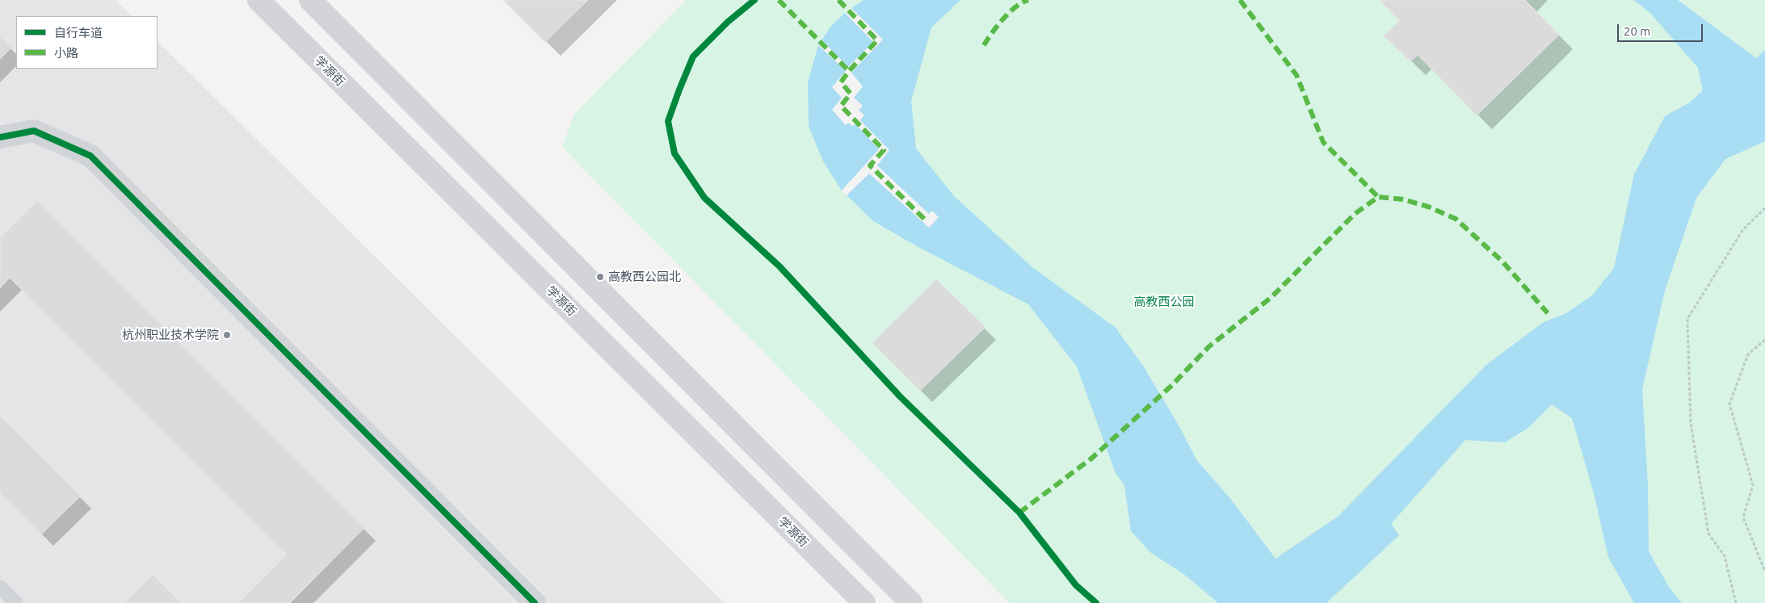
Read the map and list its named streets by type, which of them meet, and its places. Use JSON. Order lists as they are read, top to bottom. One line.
{"streets":{"main road":["学源街"]},"parks":["高教西公园"],"places":["高教西公园北","杭州职业技术学院"],"legend":["自行车道","小路"],"scale_bar":"20 m"}
